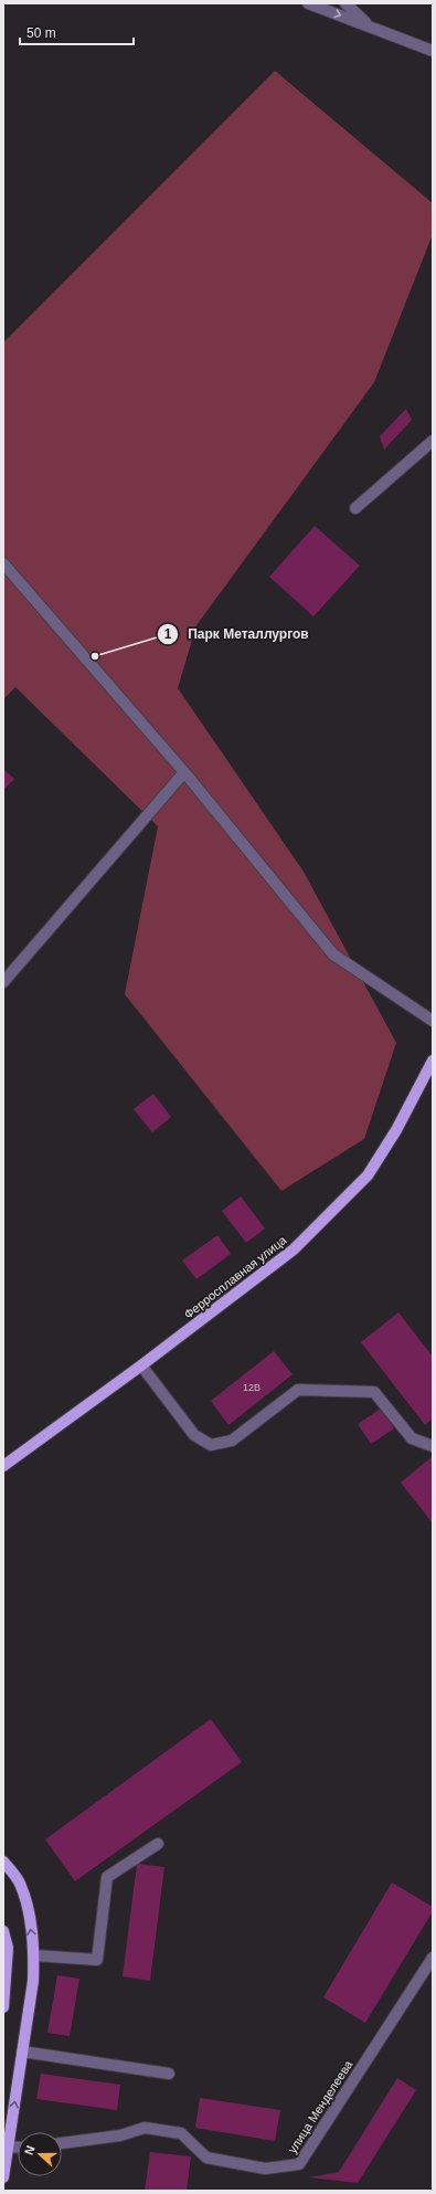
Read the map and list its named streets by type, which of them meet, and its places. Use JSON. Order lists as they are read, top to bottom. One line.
{"streets":{"main road":["Ферросплавная улица"],"street":["улица Менделеева"]},"places":["Парк Металлургов"],"house_numbers":["12В"],"scale_bar":"50 m","north":"left"}
